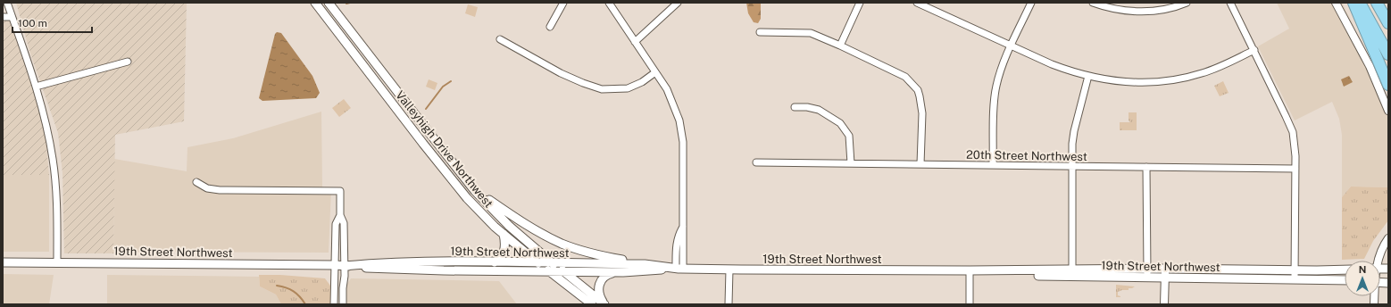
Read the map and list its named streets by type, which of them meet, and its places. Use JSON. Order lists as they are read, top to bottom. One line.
{"streets":{"main road":["Valleyhigh Drive Northwest","19th Street Northwest"],"street":["20th Street Northwest"]},"crossings":[["Valleyhigh Drive Northwest","19th Street Northwest"]],"scale_bar":"100 m","north":"top"}
